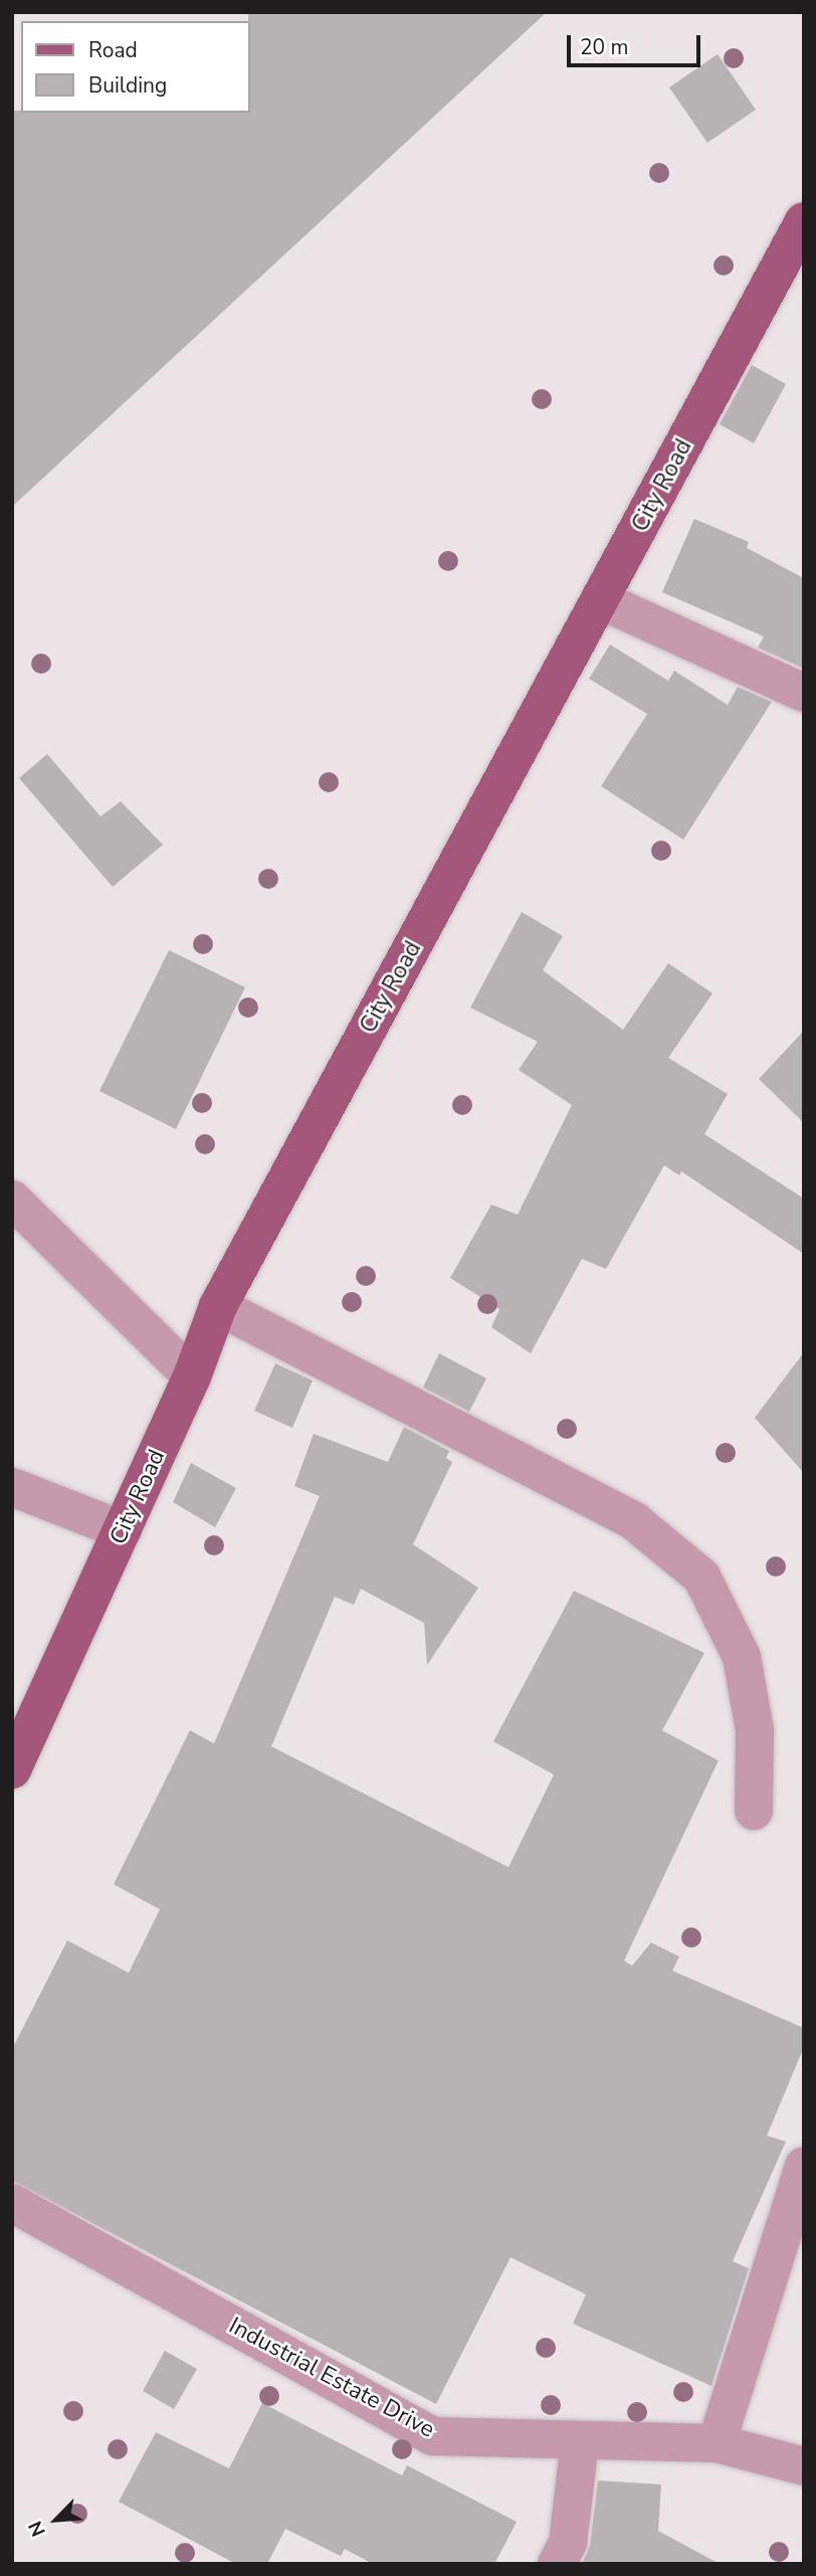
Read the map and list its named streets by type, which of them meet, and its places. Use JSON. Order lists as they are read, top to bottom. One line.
{"streets":{"main road":["City Road"],"street":["Industrial Estate Drive"]},"legend":["Road","Building"],"scale_bar":"20 m","north":"bottom left"}
